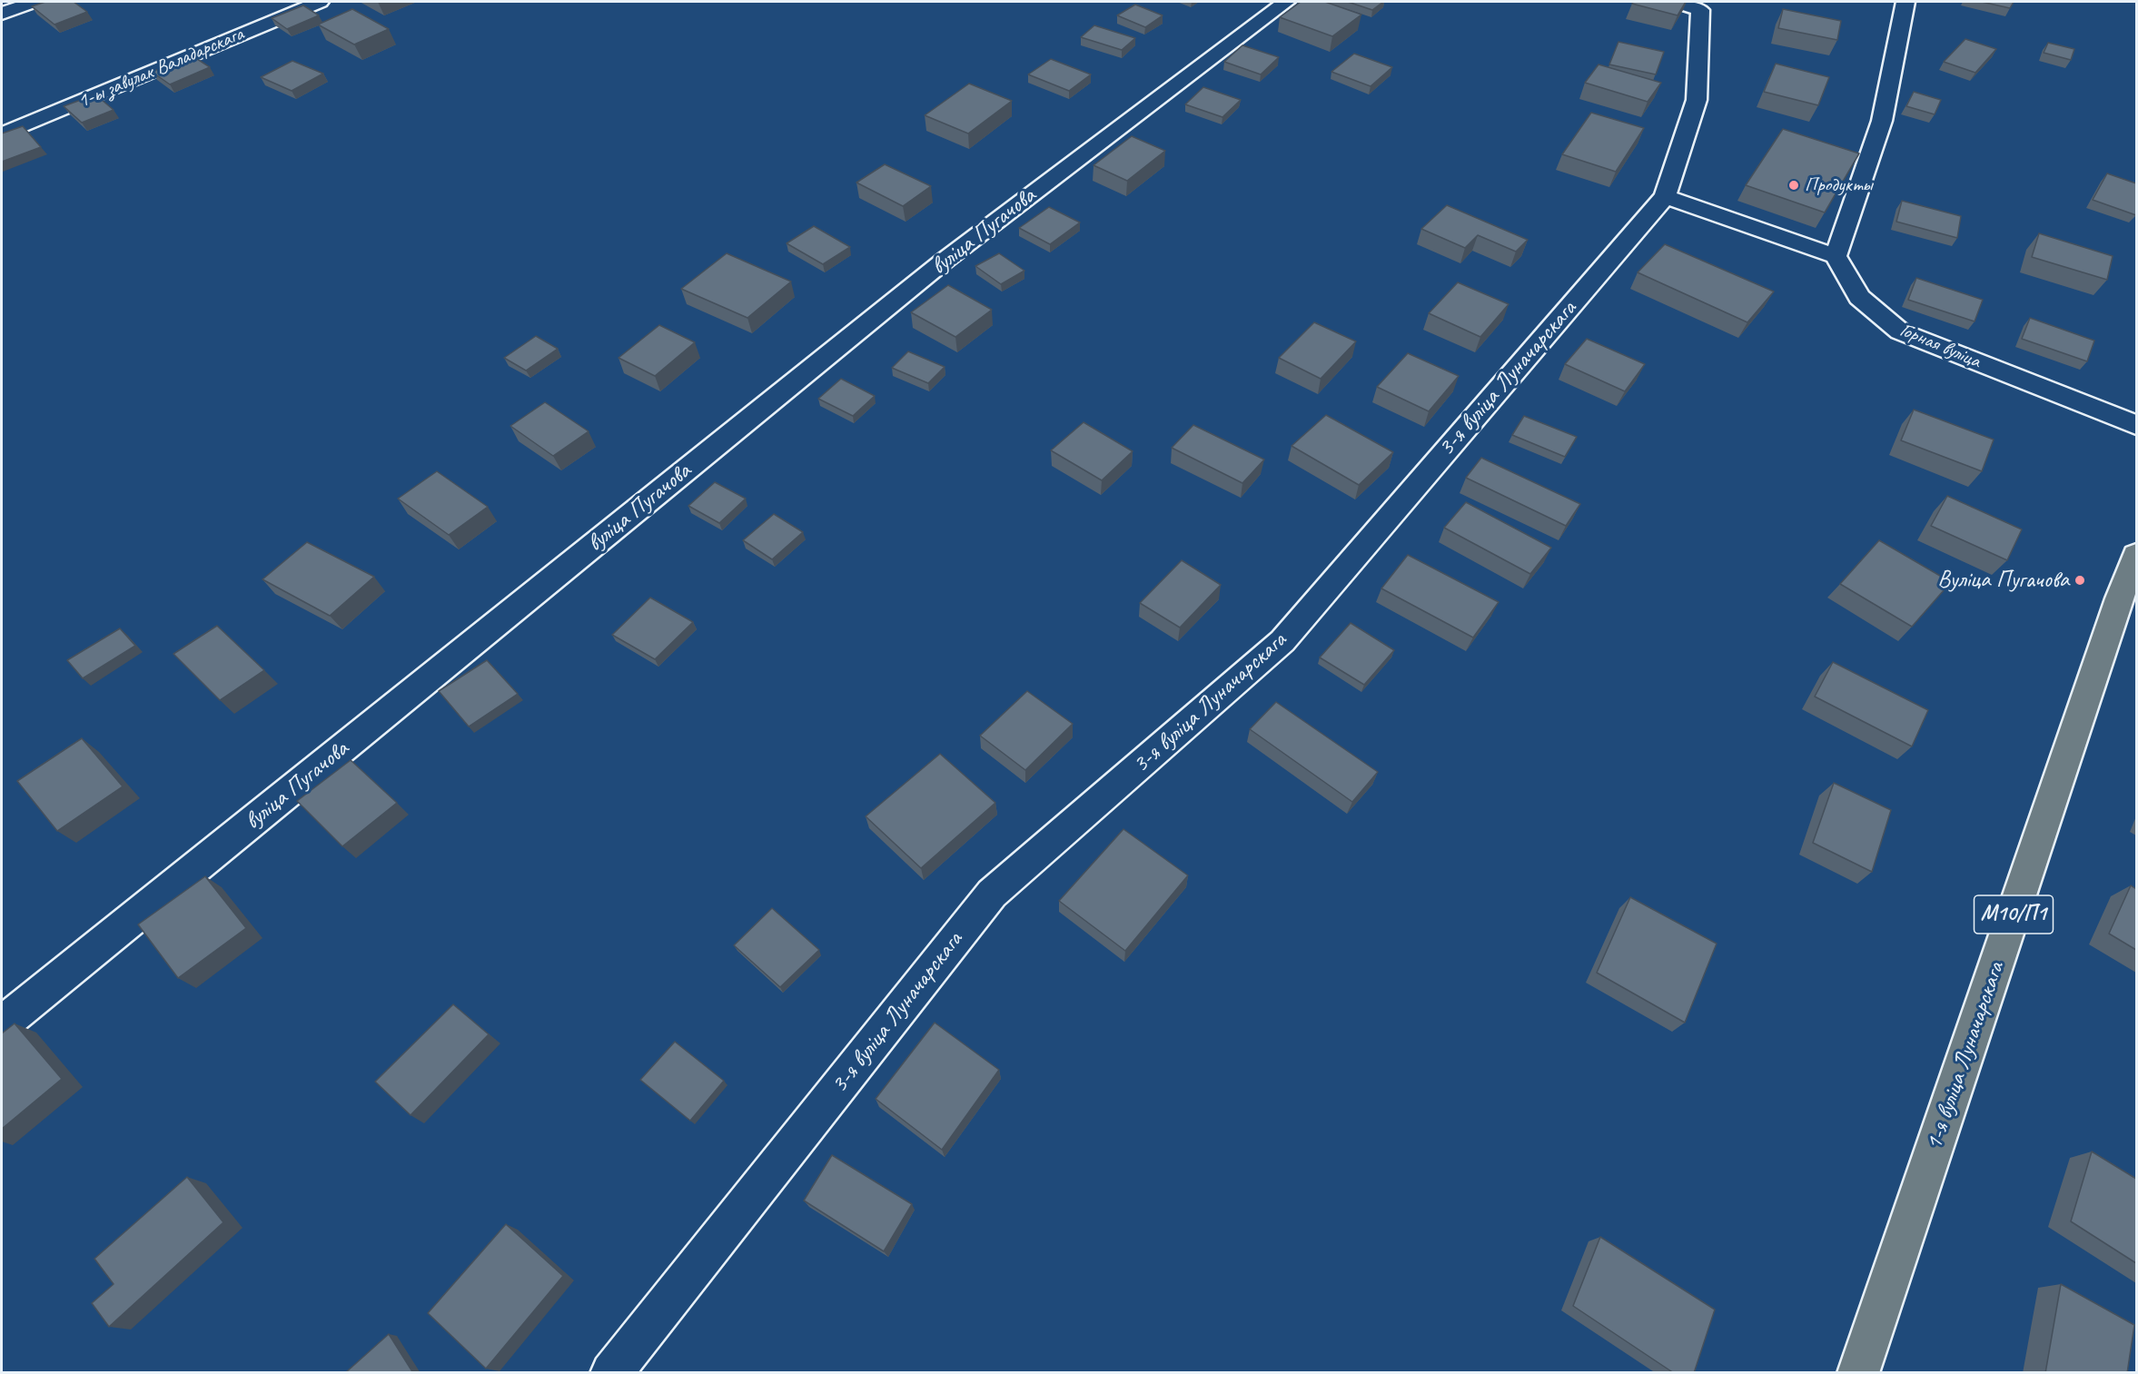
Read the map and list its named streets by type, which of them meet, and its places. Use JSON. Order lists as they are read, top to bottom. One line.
{"streets":{"main road":["М10/П1","1-я вуліца Луначарскага"],"street":["1-ы завулак Валадарскага","вуліца Пугачова","Горная вуліца","3-я вуліца Луначарскага"]},"places":["Продукты","Вуліца Пугачова"]}
